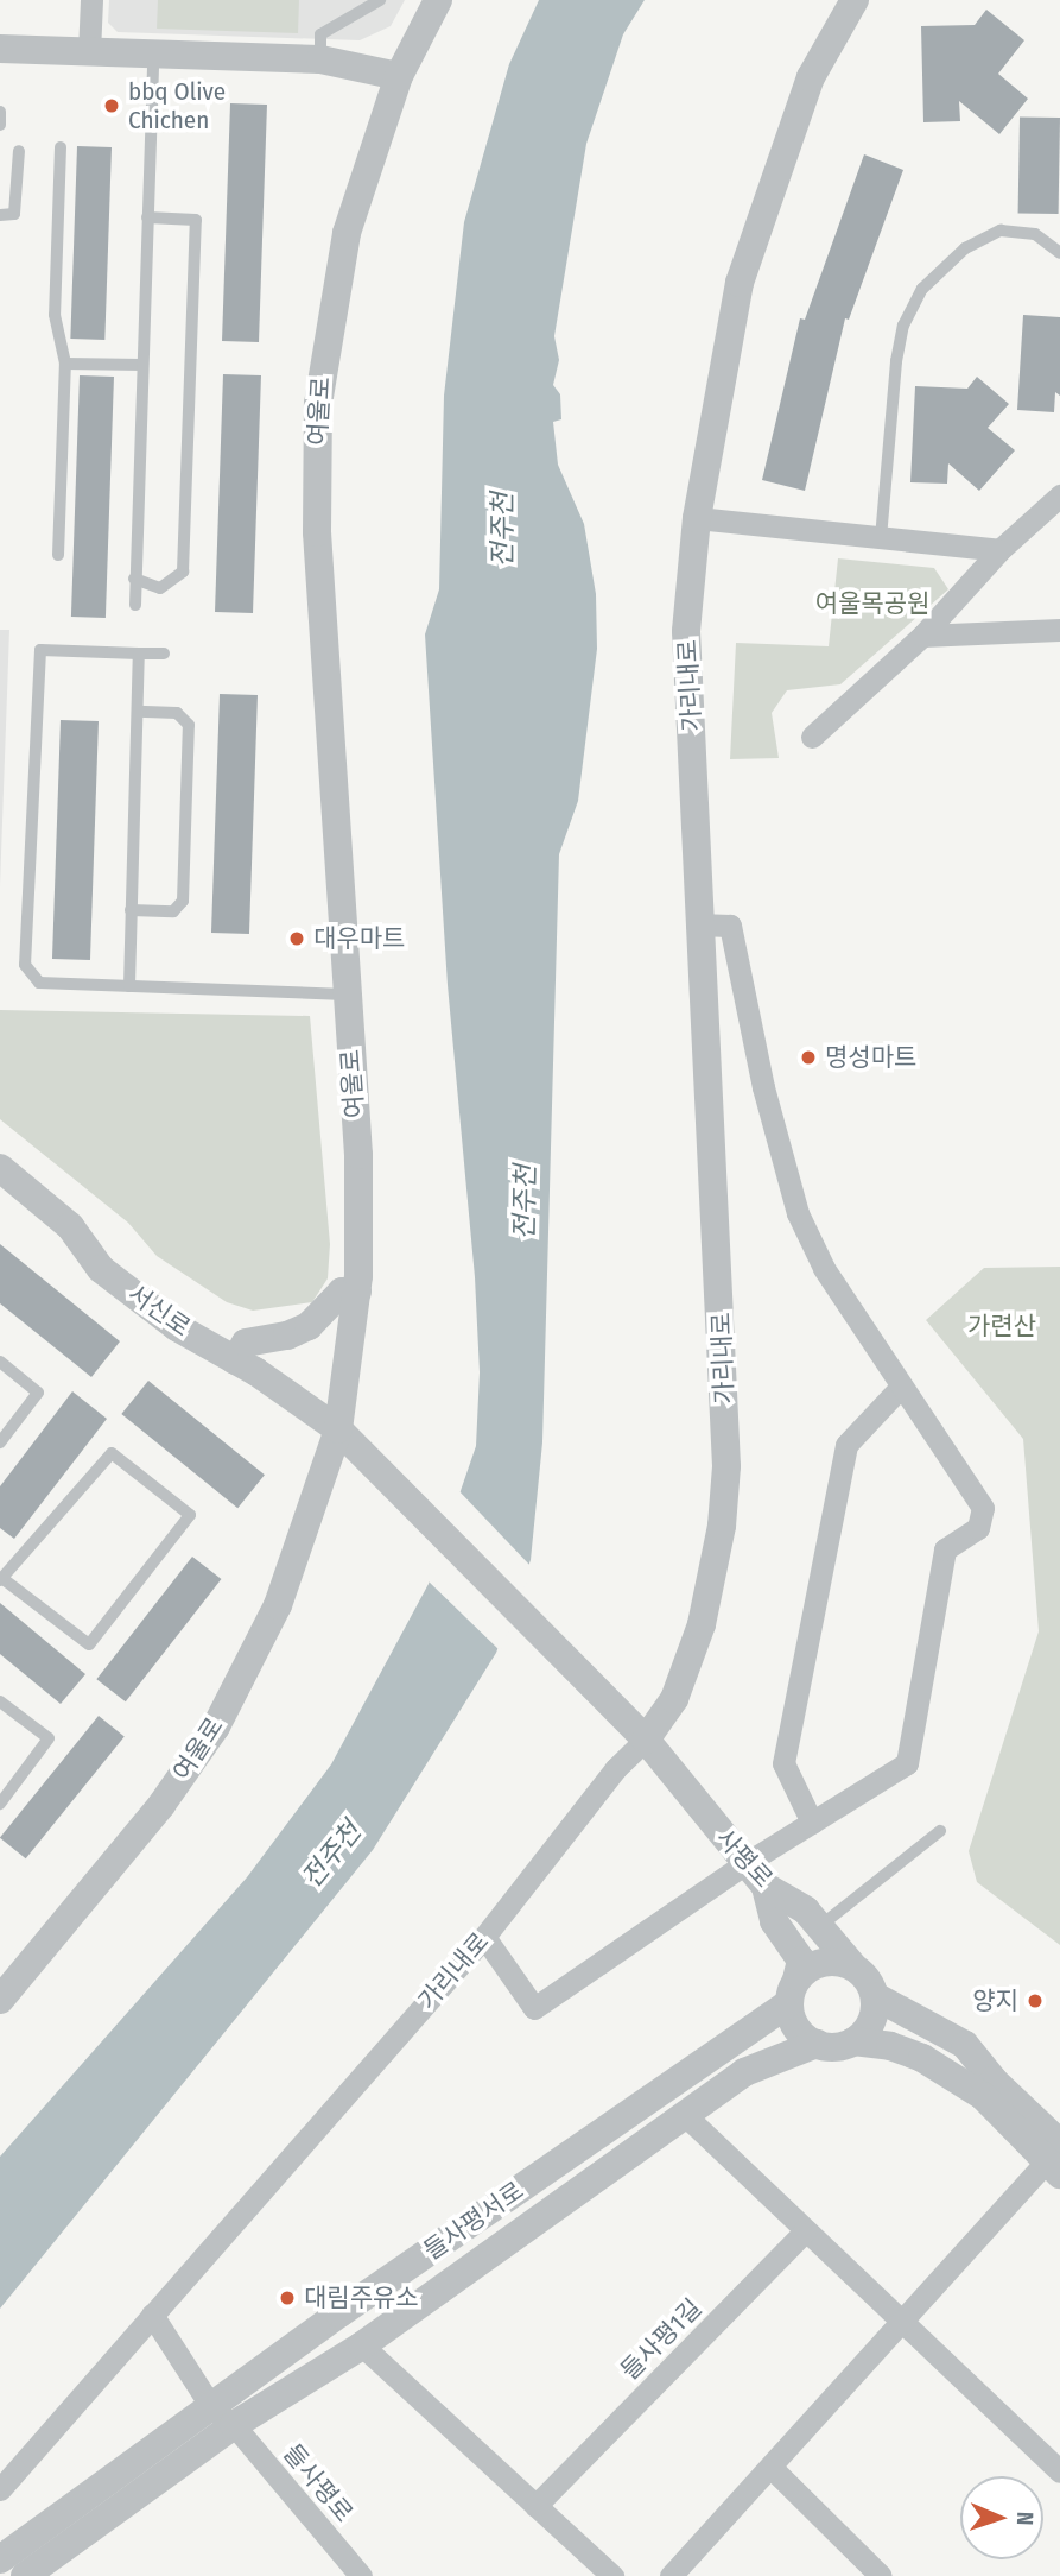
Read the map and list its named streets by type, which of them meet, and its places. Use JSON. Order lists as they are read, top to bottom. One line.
{"streets":{"street":["여울로","가리내로","서신로","사평로","들사평서로","들사평1길","들사평로"]},"crossings":[["여울로","서신로"],["가리내로","사평로"],["가리내로","들사평로"],["서신로","사평로"],["사평로","들사평서로"],["들사평서로","들사평로"]],"water":["전주천"],"parks":["여울목공원","가련산"],"places":["bbq Olive Chichen","대우마트","명성마트","양지","대림주유소"],"north":"right"}
